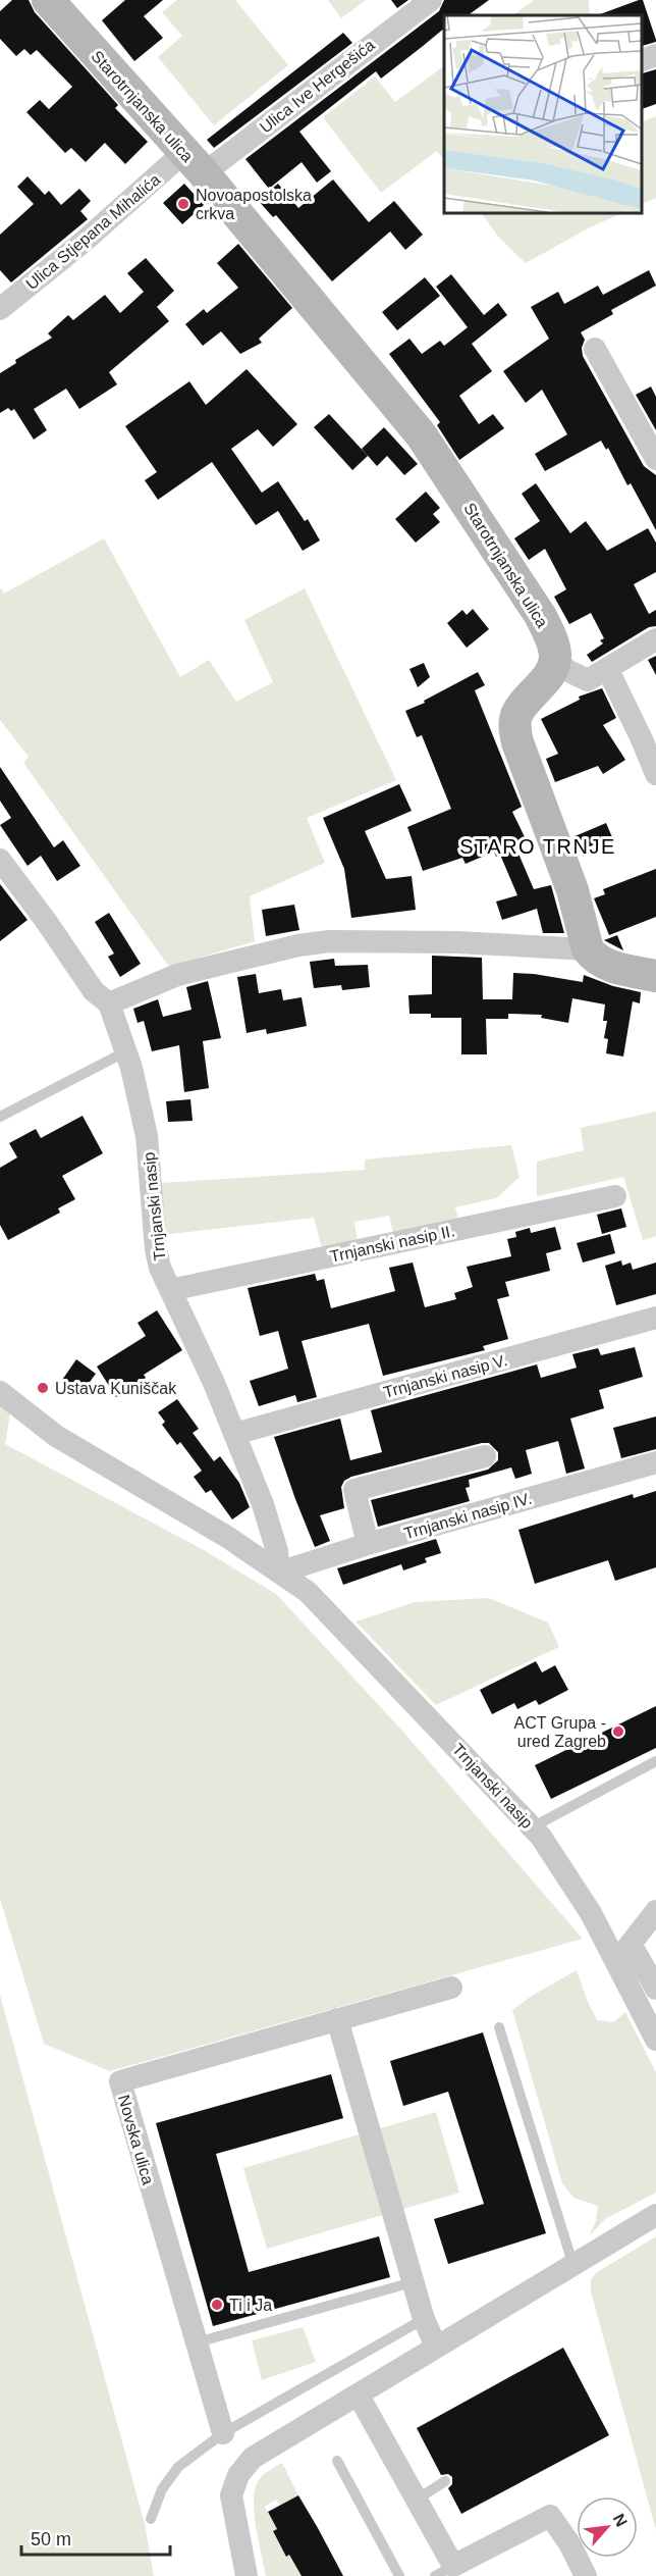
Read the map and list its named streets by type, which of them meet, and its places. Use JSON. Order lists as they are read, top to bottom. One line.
{"streets":{"street":["Ulica Ive Hergešića","Starotrnjanska ulica","Ulica Stjepana Mihalića","Trnjanski nasip","Trnjanski nasip II.","Trnjanski nasip V.","Trnjanski nasip IV.","Novska ulica"]},"crossings":[["Ulica Ive Hergešića","Starotrnjanska ulica"],["Ulica Ive Hergešića","Ulica Stjepana Mihalića"],["Starotrnjanska ulica","Ulica Stjepana Mihalića"],["Trnjanski nasip","Trnjanski nasip II."],["Trnjanski nasip","Trnjanski nasip V."],["Trnjanski nasip","Trnjanski nasip IV."]],"districts":["STARO TRNJE"],"places":["Novoapostolska crkva","Ustava Kuniščak","ACT Grupa - ured Zagreb","Ti i Ja"],"scale_bar":"50 m","north":"top right"}
